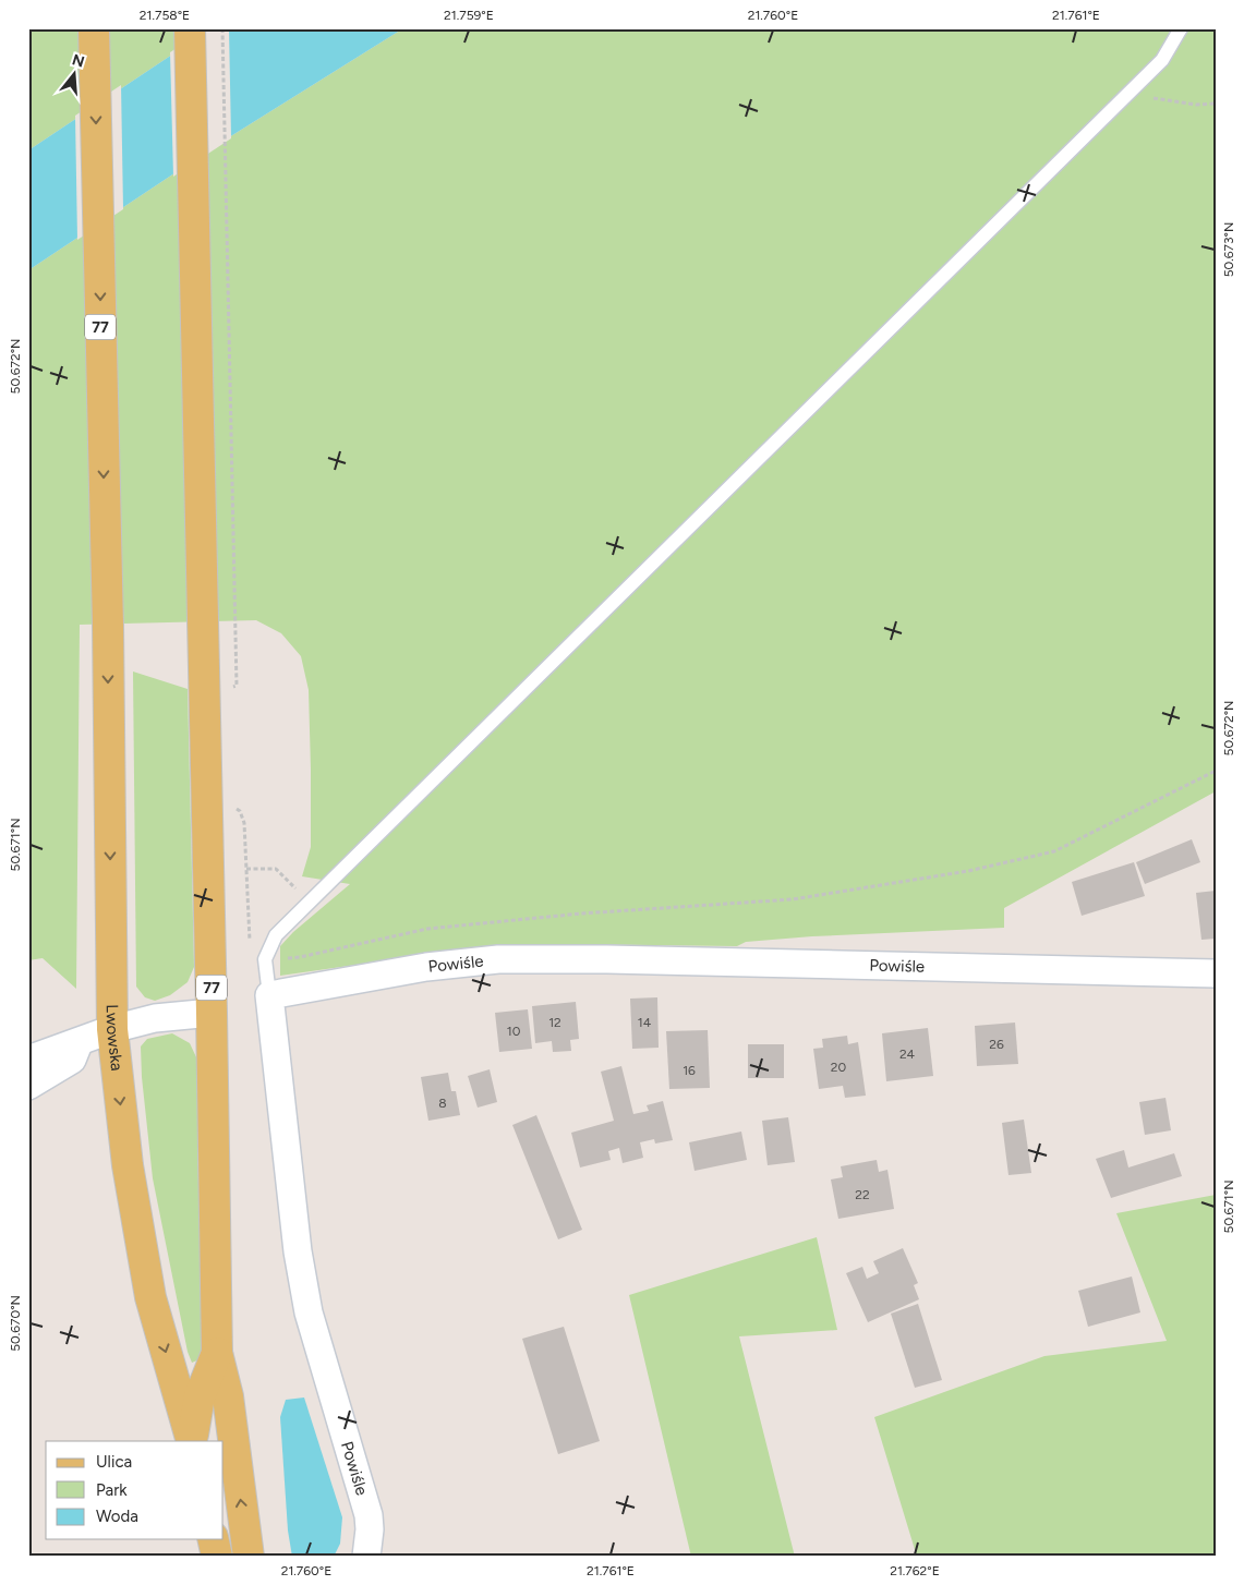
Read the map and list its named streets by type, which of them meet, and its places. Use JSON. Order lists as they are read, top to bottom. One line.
{"streets":{"main road":["77","Lwowska"],"street":["Powiśle"]},"house_numbers":["12","14","10","26","24","20","16","8","22"],"legend":["Ulica","Park","Woda"],"north":"top","coordinates":["21.758°E","21.759°E","21.760°E","21.761°E","50.673°N","50.672°N","50.671°N","50.670°N","21.762°E"]}
